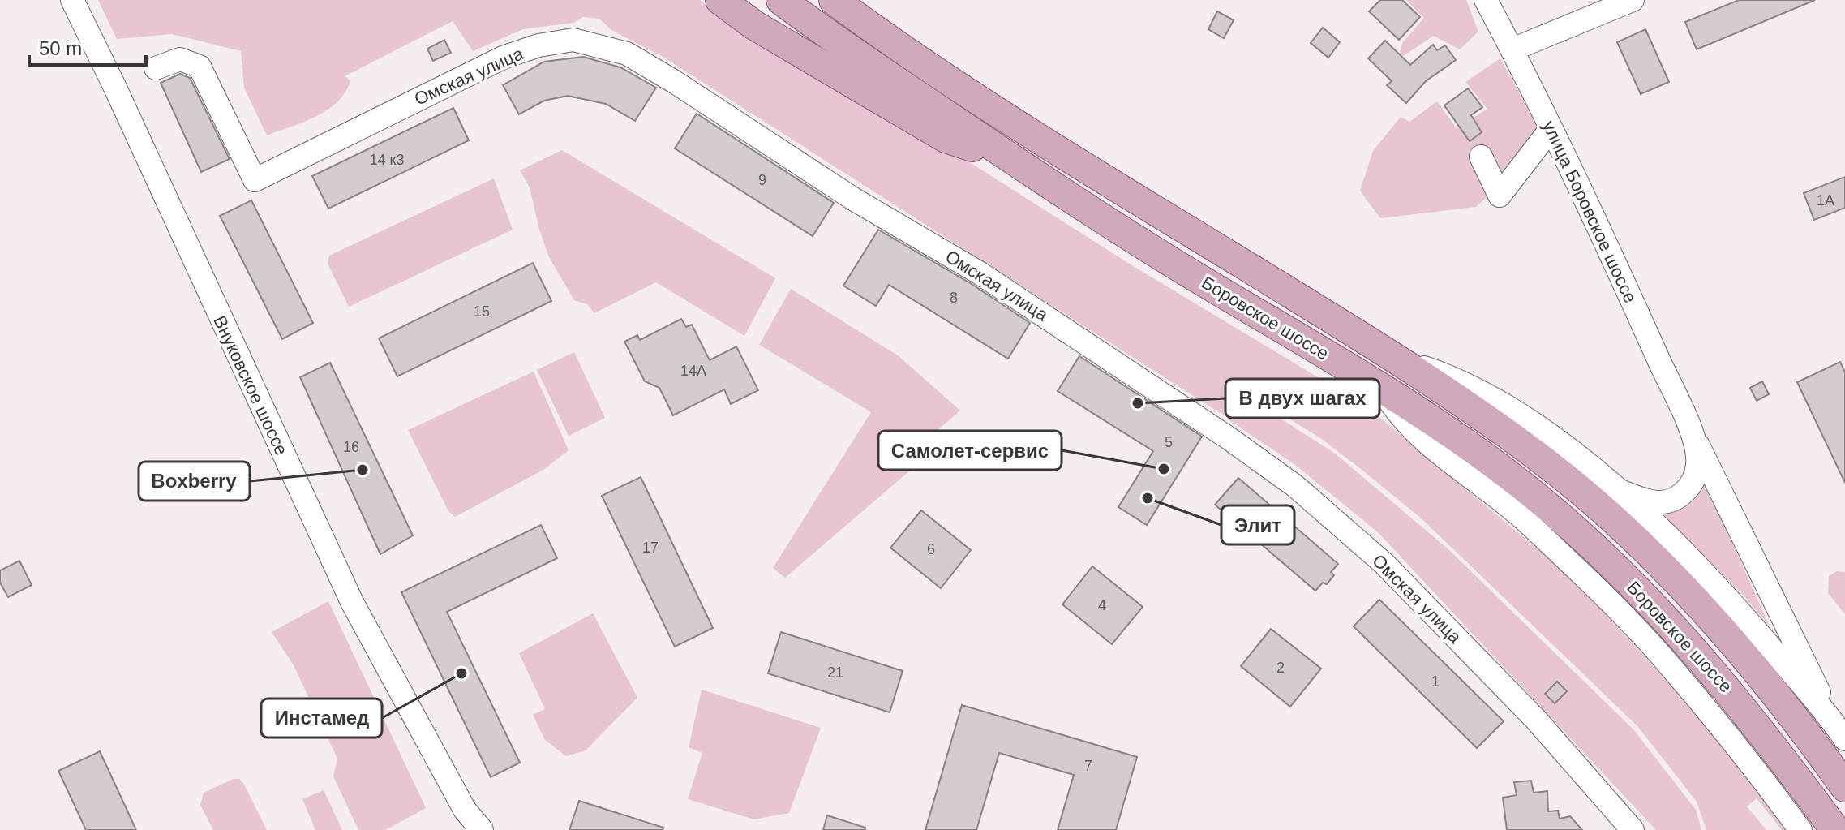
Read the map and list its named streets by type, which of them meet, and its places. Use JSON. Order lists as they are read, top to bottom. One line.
{"streets":{"main road":["Боровское шоссе"],"street":["Омская улица","улица Боровское шоссе","Внуковское шоссе"]},"places":["В двух шагах","Самолет-сервис","Boxberry","Элит","Инстамед"],"house_numbers":["14 к3","9","1А","8","15","14А","5","16","17","6","4","2","21","1","7"],"scale_bar":"50 m"}
